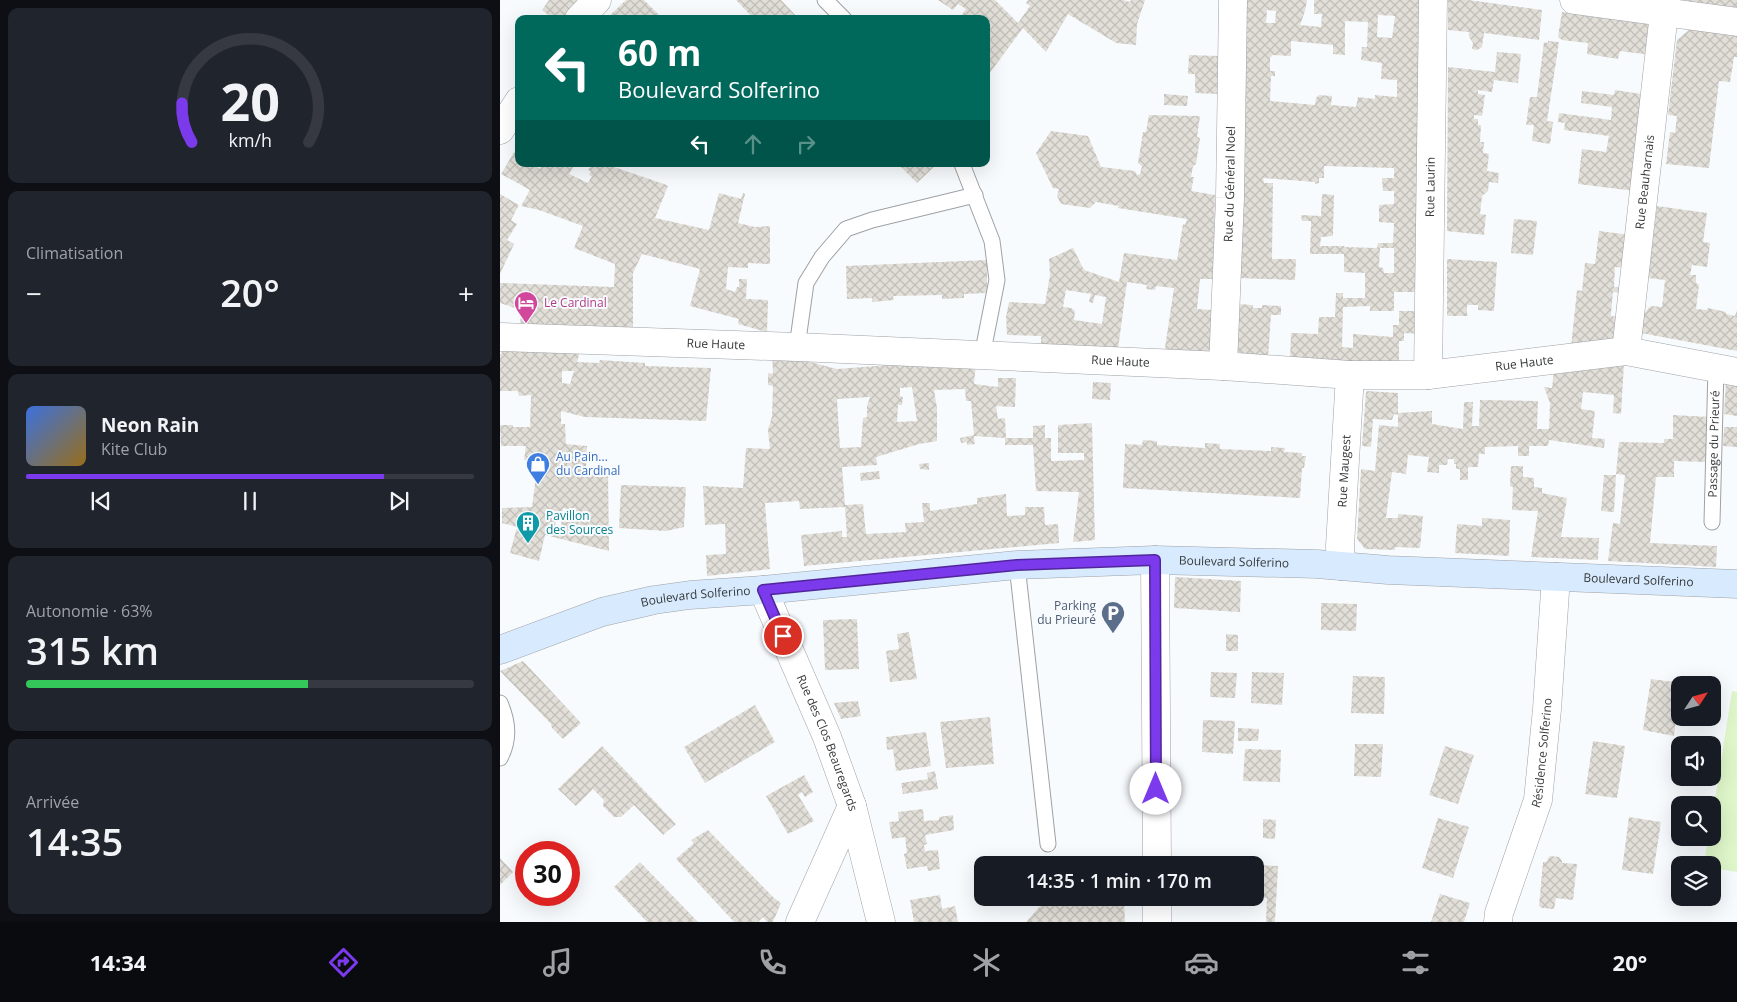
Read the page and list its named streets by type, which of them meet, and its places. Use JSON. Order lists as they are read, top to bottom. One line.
{"streets":{"main road":["Boulevard Solferino"],"street":["Rue Beauharnais","Rue du Général Noel","Rue Laurin","Rue Haute","Rue Maugest","Rue des Clos Beauregards","Résidence Solferino"],"lane":["Passage du Prieuré"]},"crossings":[["Rue Beauharnais","Rue Haute"],["Rue du Général Noel","Rue Haute"],["Rue Laurin","Rue Haute"],["Rue Haute","Passage du Prieuré"],["Rue Haute","Rue Maugest"],["Rue Maugest","Boulevard Solferino"],["Boulevard Solferino","Rue des Clos Beauregards"],["Boulevard Solferino","Résidence Solferino"]],"places":{"hotel":["Le Cardinal"],"shop":["Au Pain... du Cardinal"],"building":["Pavillon des Sources"],"parking":["Parking du Prieuré"]},"north":"top right","page":{"turn":["60 m","Boulevard Solferino"],"tile":["Climatisation",["Autonomie · 63%","315 km"],["Arrivée","14:35"]],"heat":["−","20°","+"],"song":["Neon Rain","Kite Club"],"limit":"30","trip":"14:35 · 1 min · 170 m","tabs":["14:34","20°"],"gauge":["20","km/h"]}}
